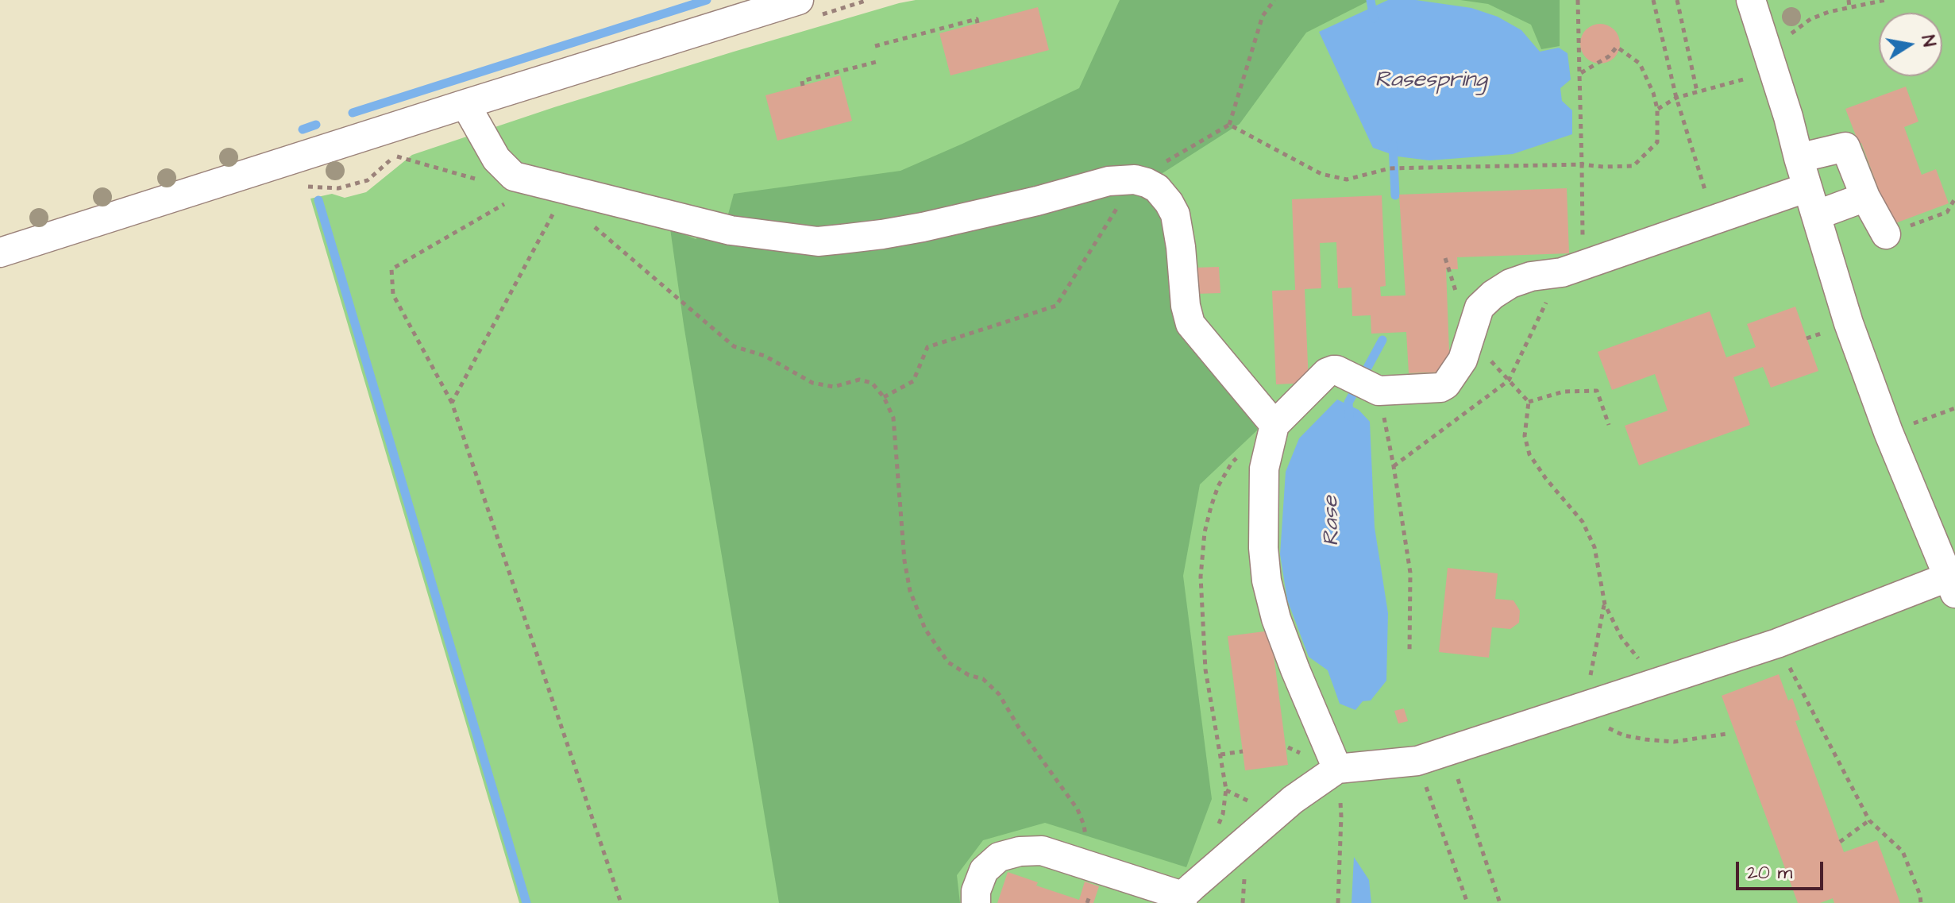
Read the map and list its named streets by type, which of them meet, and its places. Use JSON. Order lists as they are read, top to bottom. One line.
{"water":["Rasespring","Rase"],"scale_bar":"20 m","north":"right"}
